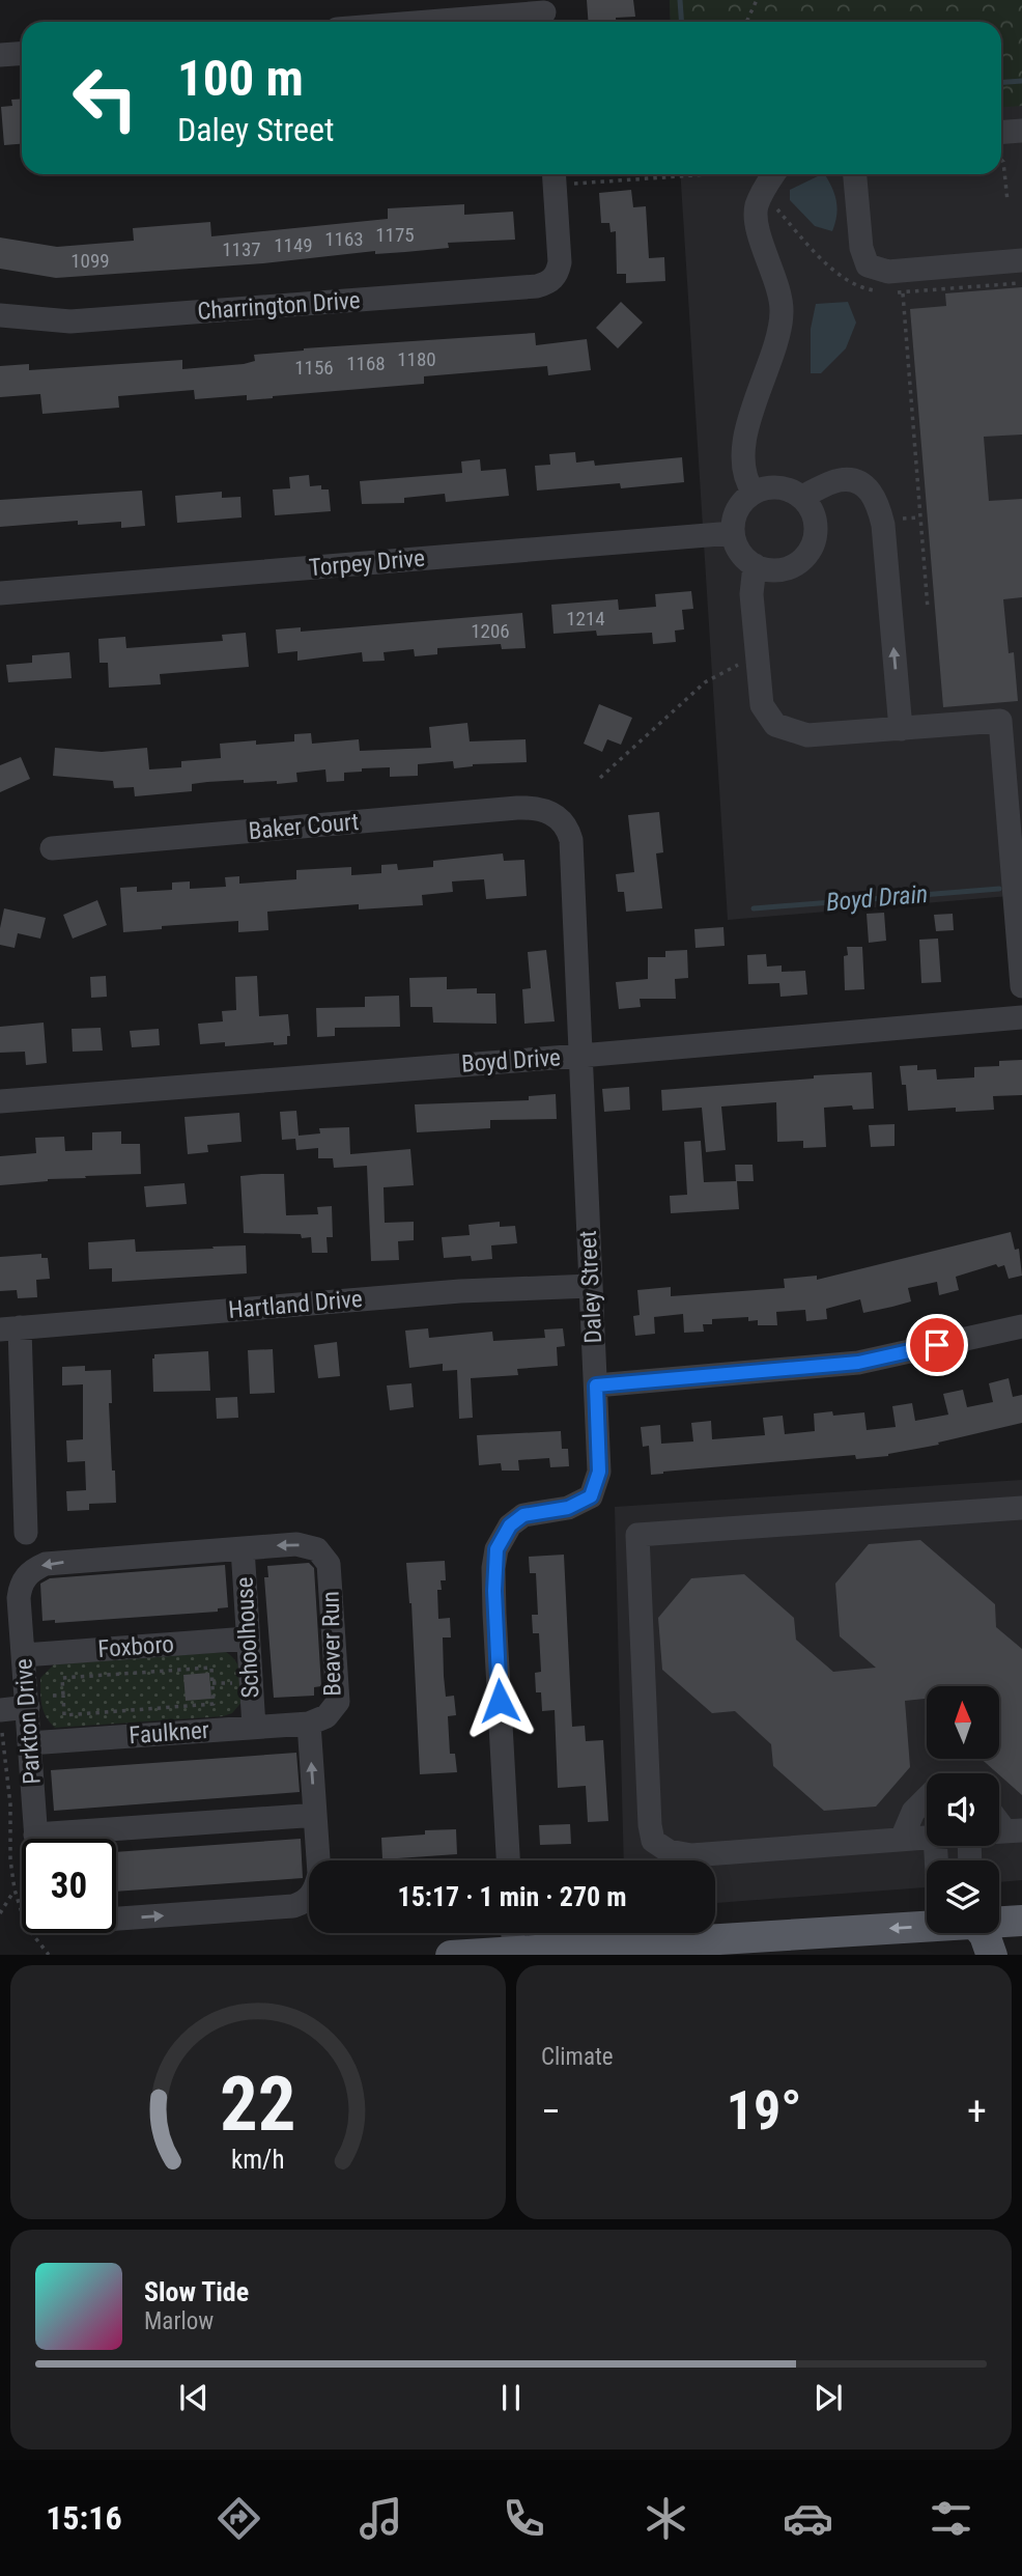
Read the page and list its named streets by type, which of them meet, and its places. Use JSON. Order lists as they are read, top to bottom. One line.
{"streets":{"street":["Charrington Drive","Torpey Drive","Baker Court","Boyd Drive","Daley Street","Hartland Drive","Schoolhouse","Beaver Run","Foxboro","Parkton Drive","Faulkner"]},"crossings":[["Baker Court","Daley Street"],["Boyd Drive","Daley Street"],["Daley Street","Hartland Drive"],["Schoolhouse","Beaver Run"],["Schoolhouse","Foxboro"],["Schoolhouse","Faulkner"],["Beaver Run","Parkton Drive"],["Beaver Run","Faulkner"],["Foxboro","Parkton Drive"],["Parkton Drive","Faulkner"]],"water":["Boyd Drain"],"house_numbers":["1175","1163","1149","1137","1099","1180","1168","1156","1214","1206"],"north":"top","page":{"turn":["100 m","Daley Street"],"limit":"30","trip":"15:17 · 1 min · 270 m","tile":"Climate","heat":["−","19°","+"],"song":["Slow Tide","Marlow"],"tabs":"15:16","gauge":["22","km/h"]}}
